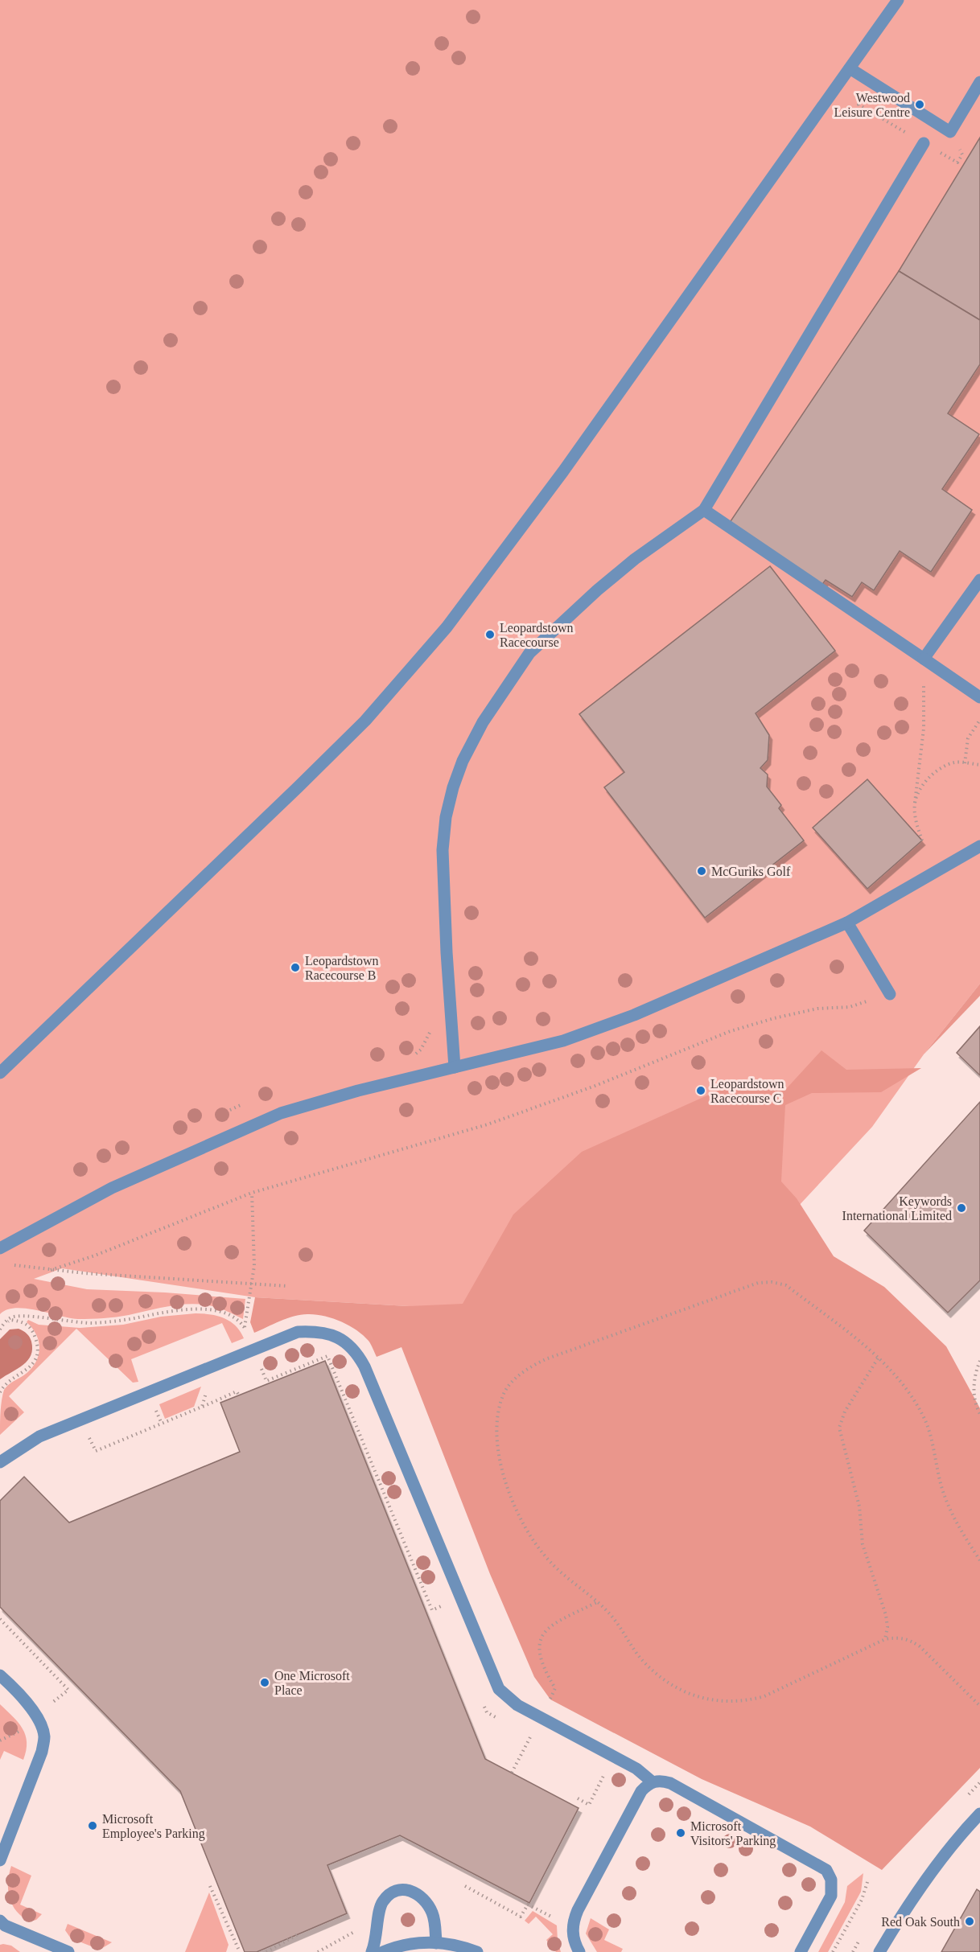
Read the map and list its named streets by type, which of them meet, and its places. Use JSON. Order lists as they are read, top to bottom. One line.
{"places":["Westwood Leisure Centre","Leopardstown Racecourse","McGuriks Golf","Leopardstown Racecourse B","Leopardstown Racecourse C","Keywords International Limited","One Microsoft Place","Microsoft Employee's Parking","Microsoft Visitors' Parking","Red Oak South"]}
